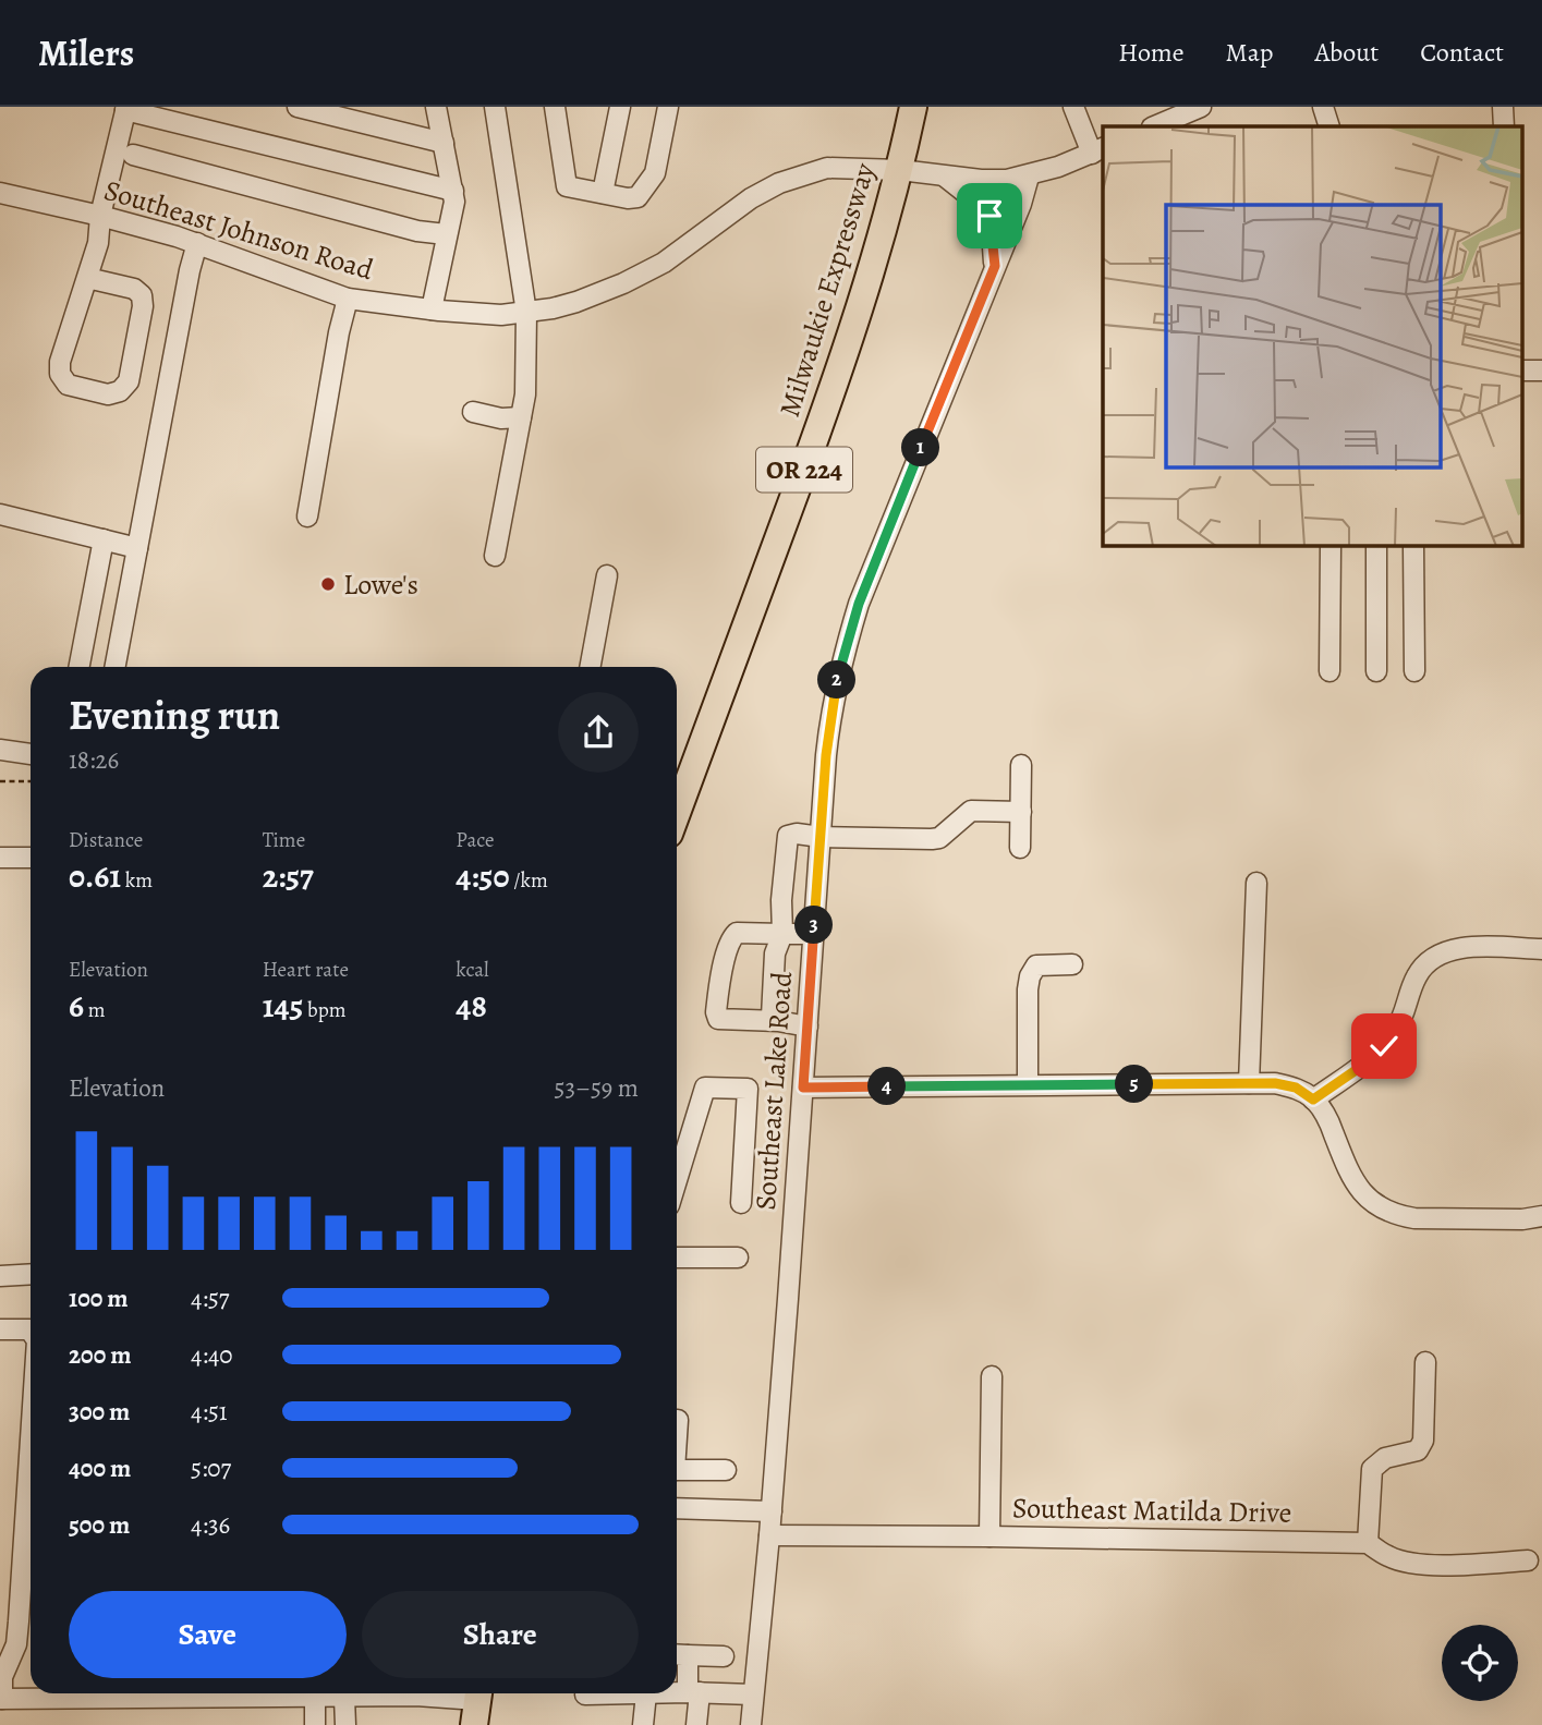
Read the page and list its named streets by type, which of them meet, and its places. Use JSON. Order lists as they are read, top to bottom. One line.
{"streets":{"highway":["Milwaukie Expressway","OR 224"],"street":["Southeast Johnson Road","Southeast Lake Road","Southeast Matilda Drive"]},"crossings":[["Southeast Johnson Road","Milwaukie Expressway"],["Southeast Johnson Road","Southeast Lake Road"],["Southeast Lake Road","Southeast Matilda Drive"]],"places":["Lowe's"],"page":{"header":"Milers","nav":["Home","Map","About","Contact"],"pins":["1","2","3","5","4"],"heading":["Evening run","18:26"],"stats":[["Distance","0.61 km"],["Time","2:57"],["Pace","4:50 /km"],["Elevation","6 m"],["Heart rate","145 bpm"],["kcal","48"]],"chart":["Elevation","53–59 m"],"list":[{"name":"100 m","note":"4:57"},{"name":"200 m","note":"4:40"},{"name":"300 m","note":"4:51"},{"name":"400 m","note":"5:07"},{"name":"500 m","note":"4:36"}],"buttons":["Save","Share"]}}
